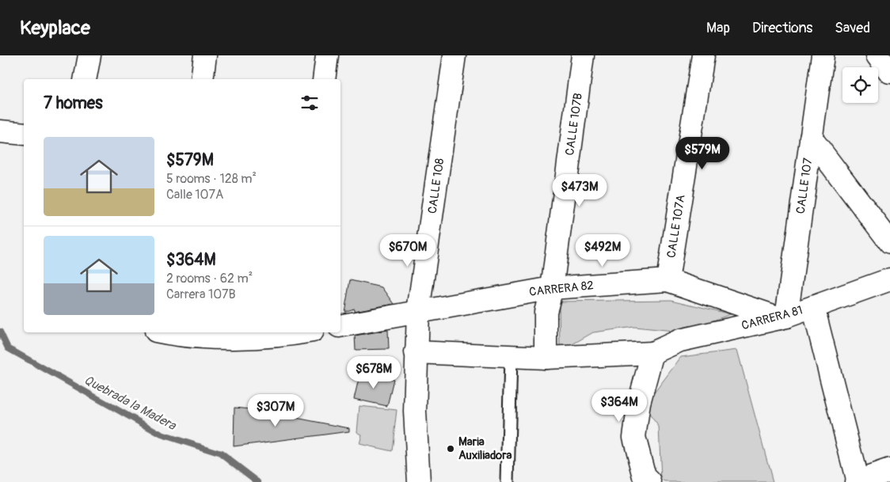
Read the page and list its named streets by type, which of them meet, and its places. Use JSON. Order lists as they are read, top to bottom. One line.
{"streets":{"street":["CALLE 107B","CALLE 108","CALLE 107","CALLE 107A","CARRERA 82","CARRERA 81"]},"crossings":[["CALLE 107B","CARRERA 82"],["CALLE 108","CARRERA 82"],["CALLE 107","CARRERA 82"],["CALLE 107","CARRERA 81"],["CALLE 107A","CARRERA 82"],["CARRERA 82","CARRERA 81"]],"water":["Quebrada la Madera"],"places":["Maria Auxiliadora"],"page":{"header":"Keyplace","nav":["Map","Directions","Saved"],"heading":"7 homes","list":[{"name":"$579M","note":"5 rooms · 128 m² · Calle 107A"},{"name":"$364M","note":"2 rooms · 62 m² · Carrera 107B"}],"price":["$579M","$473M","$670M","$492M","$678M","$364M","$307M"]}}
